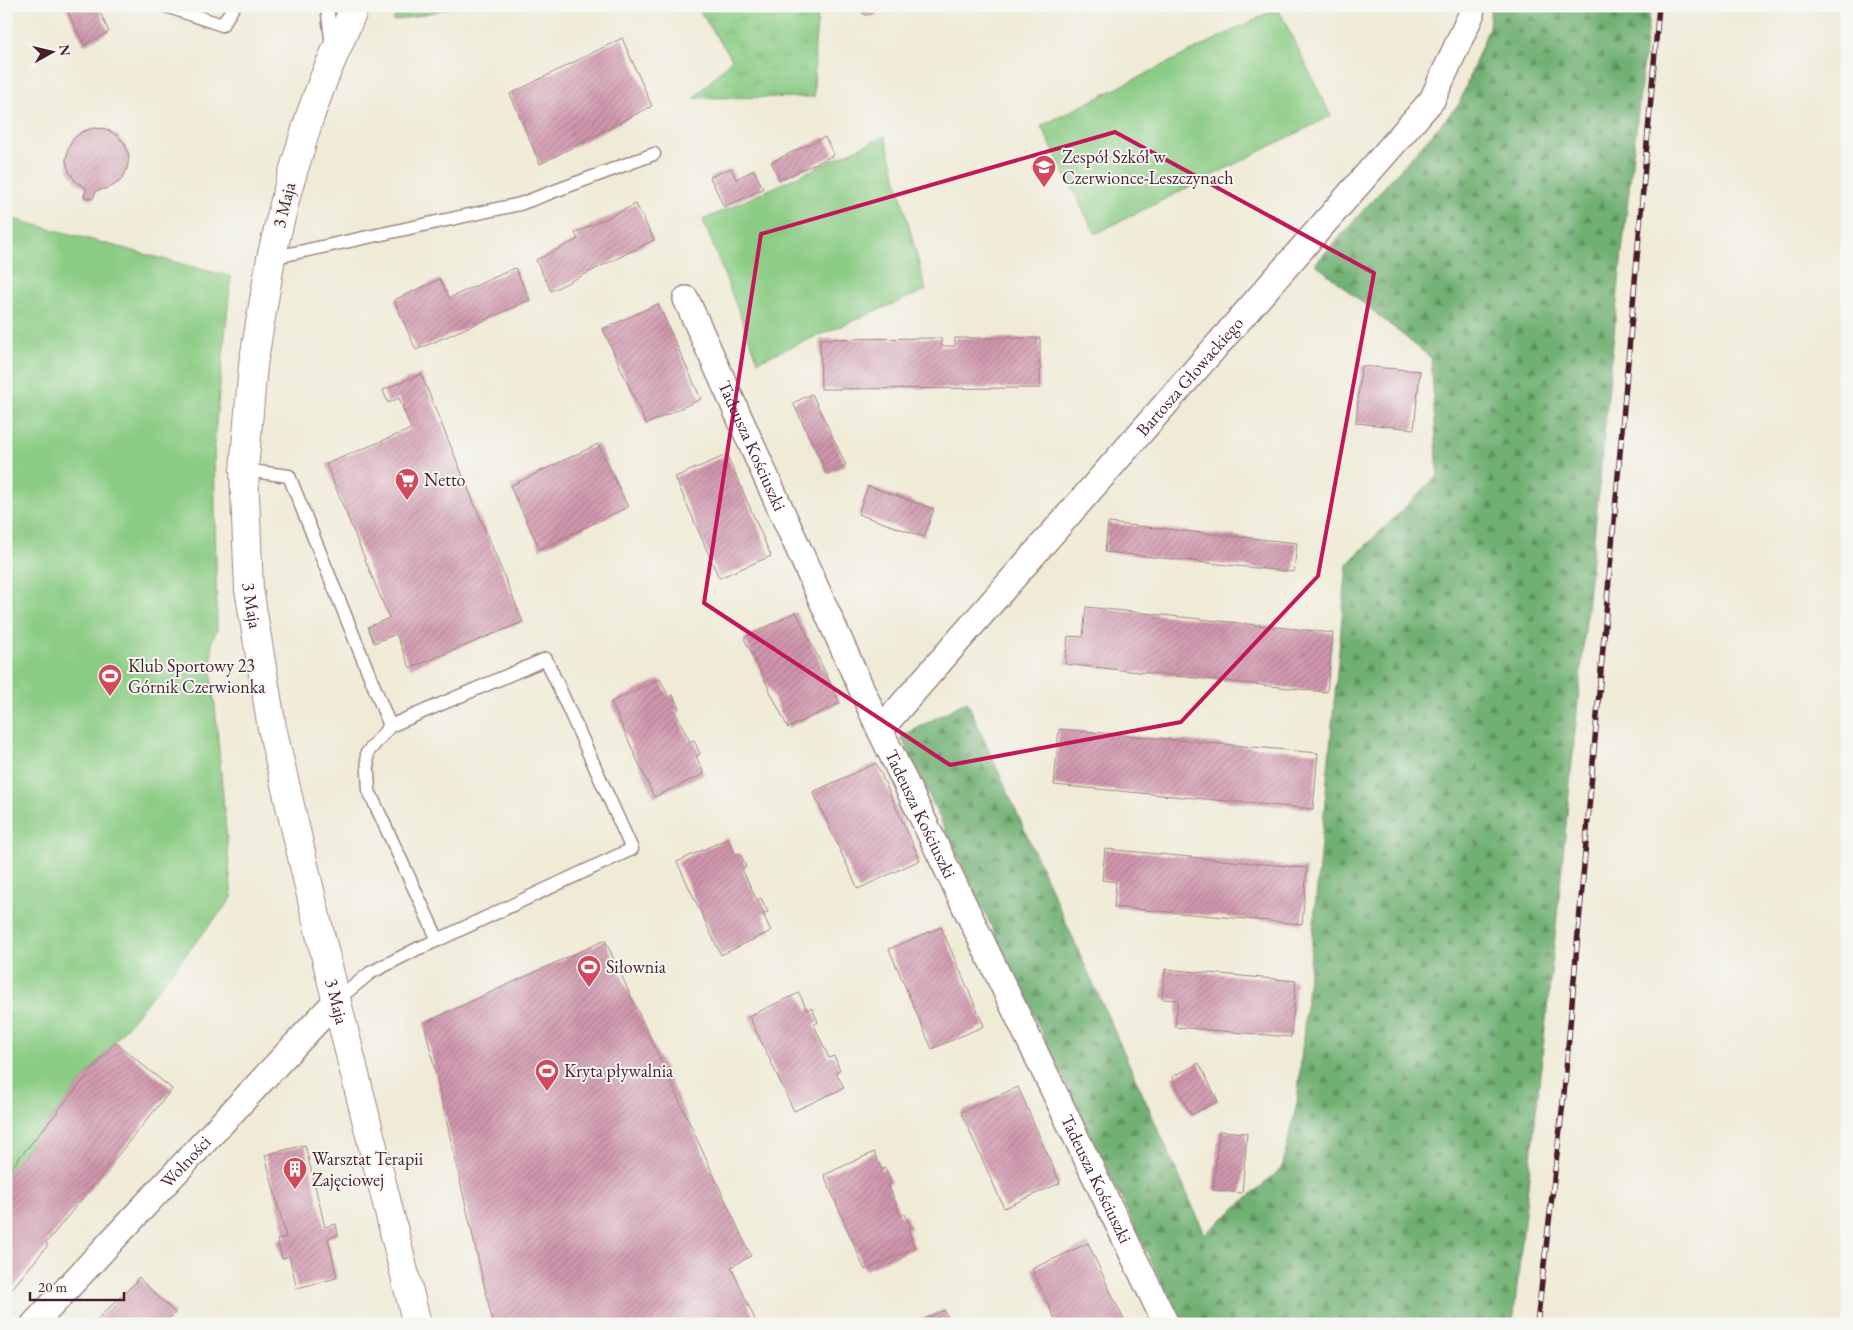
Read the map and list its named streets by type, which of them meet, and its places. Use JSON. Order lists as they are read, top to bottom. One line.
{"streets":{"main road":["3 Maja"],"street":["Bartosza Głowackiego","Tadeusza Kościuszki","Wolności"]},"crossings":[["3 Maja","Wolności"],["Bartosza Głowackiego","Tadeusza Kościuszki"]],"places":{"school or university":["Zespół Szkół w Czerwionce-Leszczynach"],"supermarket":["Netto"],"sports":["Klub Sportowy 23 Górnik Czerwionka","Siłownia","Kryta pływalnia"],"building":["Warsztat Terapii Zajęciowej"]},"scale_bar":"20 m","north":"right"}
